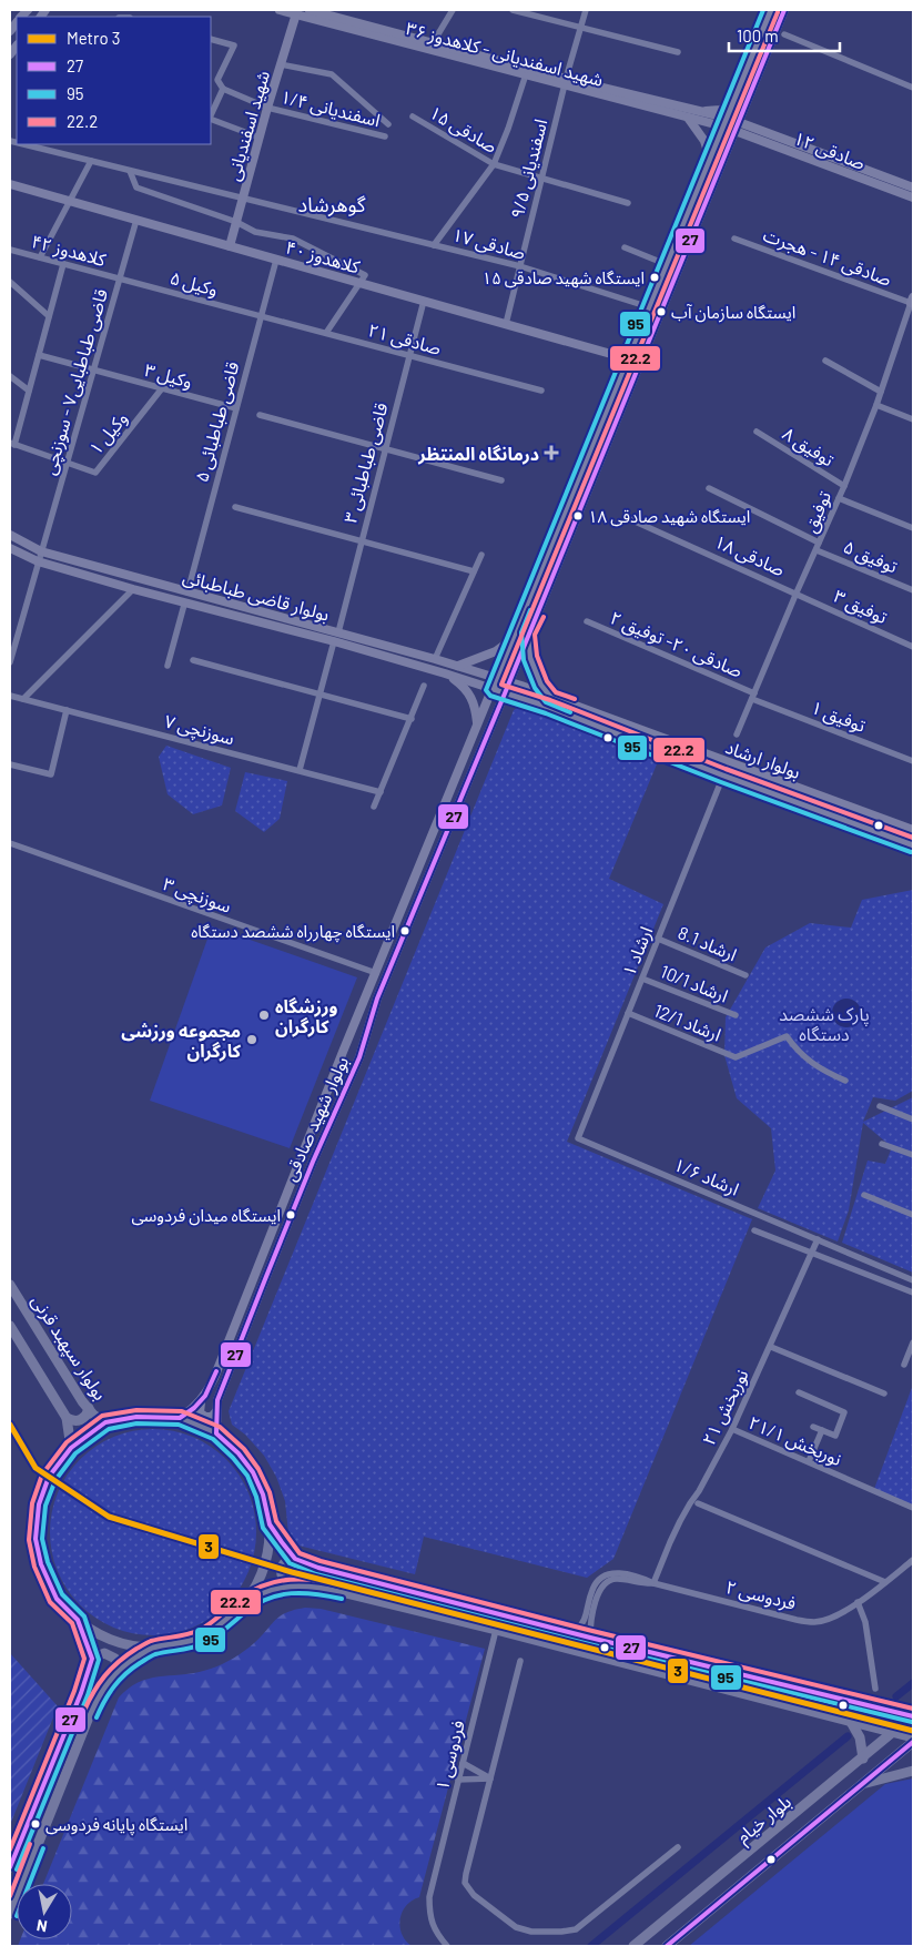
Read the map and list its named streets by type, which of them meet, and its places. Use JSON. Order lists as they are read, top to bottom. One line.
{"streets":{"main road":["شهید اسفندیانی - کلاهدوز ۳۶","شهید اسفندیانی","صادقی ۱۲","کلاهدوز ۴۰","بولوار قاضی طباطبائی","بولوار ارشاد","بولوار شهید صادقی","بولوار سپهبد قرنی","بلوار خیام"],"street":["اسفندیانی ۱/۴","صادقی ۱۵","اسفندیانی ۹/۵","صادقی ۱۷","کلاهدوز ۴۲","صادقی ۱۴ - هجرت","وکيل ۵","صادقی ۲۱","وکيل ۳","قاضی طباطبایی۷ - سوزنچی","قاضی طباطبائی ۵","وکيل ۱","توفیق ۸","قاضی طباطبائی ۳","توفیق","صادقی ۱۸","توفیق ۵","توفیق ۳","صادقی ۲۰- توفیق ۲","توفیق ۱","سوزنچی ۷","سوزنچی ۳","ارشاد 8.1","ارشاد ۱","ارشاد 10/1","ارشاد 12/1","ارشاد ۱/۶","نوربخش ۲۱","نوربخش ۲۱/۱","فردوسی ۲","فردوسی ۱"]},"crossings":[["شهید اسفندیانی - کلاهدوز ۳۶","شهید اسفندیانی"],["شهید اسفندیانی - کلاهدوز ۳۶","صادقی ۱۲"],["شهید اسفندیانی - کلاهدوز ۳۶","اسفندیانی ۹/۵"],["شهید اسفندیانی - کلاهدوز ۳۶","بولوار شهید صادقی"],["اسفندیانی ۱/۴","شهید اسفندیانی"],["شهید اسفندیانی","صادقی ۱۷"],["شهید اسفندیانی","کلاهدوز ۴۰"],["صادقی ۱۵","اسفندیانی ۹/۵"],["صادقی ۱۲","بولوار شهید صادقی"],["اسفندیانی ۹/۵","صادقی ۱۷"],["اسفندیانی ۹/۵","کلاهدوز ۴۰"],["کلاهدوز ۴۲","وکيل ۵"],["کلاهدوز ۴۲","قاضی طباطبایی۷ - سوزنچی"],["کلاهدوز ۴۰","قاضی طباطبایی۷ - سوزنچی"],["کلاهدوز ۴۰","قاضی طباطبائی ۵"],["کلاهدوز ۴۰","قاضی طباطبائی ۳"],["کلاهدوز ۴۰","بولوار شهید صادقی"],["صادقی ۱۴ - هجرت","توفیق"],["وکيل ۵","صادقی ۲۱"],["وکيل ۵","قاضی طباطبایی۷ - سوزنچی"],["وکيل ۵","قاضی طباطبائی ۵"],["صادقی ۲۱","قاضی طباطبائی ۵"],["صادقی ۲۱","قاضی طباطبائی ۳"],["وکيل ۳","قاضی طباطبایی۷ - سوزنچی"],["وکيل ۳","قاضی طباطبائی ۵"],["وکيل ۳","وکيل ۱"],["قاضی طباطبایی۷ - سوزنچی","وکيل ۱"],["قاضی طباطبایی۷ - سوزنچی","بولوار قاضی طباطبائی"],["قاضی طباطبائی ۵","بولوار قاضی طباطبائی"],["توفیق ۸","توفیق"],["قاضی طباطبائی ۳","بولوار قاضی طباطبائی"],["توفیق","صادقی ۱۸"],["توفیق","توفیق ۵"],["توفیق","توفیق ۳"],["توفیق","صادقی ۲۰- توفیق ۲"],["توفیق","توفیق ۱"],["صادقی ۱۸","توفیق ۳"],["بولوار قاضی طباطبائی","بولوار ارشاد"],["بولوار قاضی طباطبائی","بولوار شهید صادقی"],["صادقی ۲۰- توفیق ۲","توفیق ۱"],["بولوار ارشاد","ارشاد ۱"],["بولوار ارشاد","بولوار شهید صادقی"],["سوزنچی ۳","بولوار شهید صادقی"],["ارشاد 8.1","ارشاد ۱"],["ارشاد ۱","ارشاد 10/1"],["ارشاد ۱","ارشاد 12/1"],["ارشاد ۱","ارشاد ۱/۶"],["ارشاد ۱/۶","نوربخش ۲۱"],["نوربخش ۲۱","نوربخش ۲۱/۱"],["نوربخش ۲۱","فردوسی ۲"]],"districts":["گوهرشاد"],"parks":["پارک‌ ششصد دستگاه"],"places":{"other":["ایستگاه شهید صادقی ۱۵","ایستگاه سازمان آب","ایستگاه شهید صادقی ۱۸","ایستگاه چهارراه ششصد دستگاه","ورزشگاه کارگران","مجموعه ورزشی کارگران","ایستگاه میدان فردوسی","ایستگاه پایانه فردوسی"],"health":["درمانگاه المنتظر"]},"lines":["transit line 27","transit line 95","transit line 22.2","metro line 3"],"legend":["Metro 3","27","95","22.2"],"scale_bar":"100 m","north":"bottom"}
